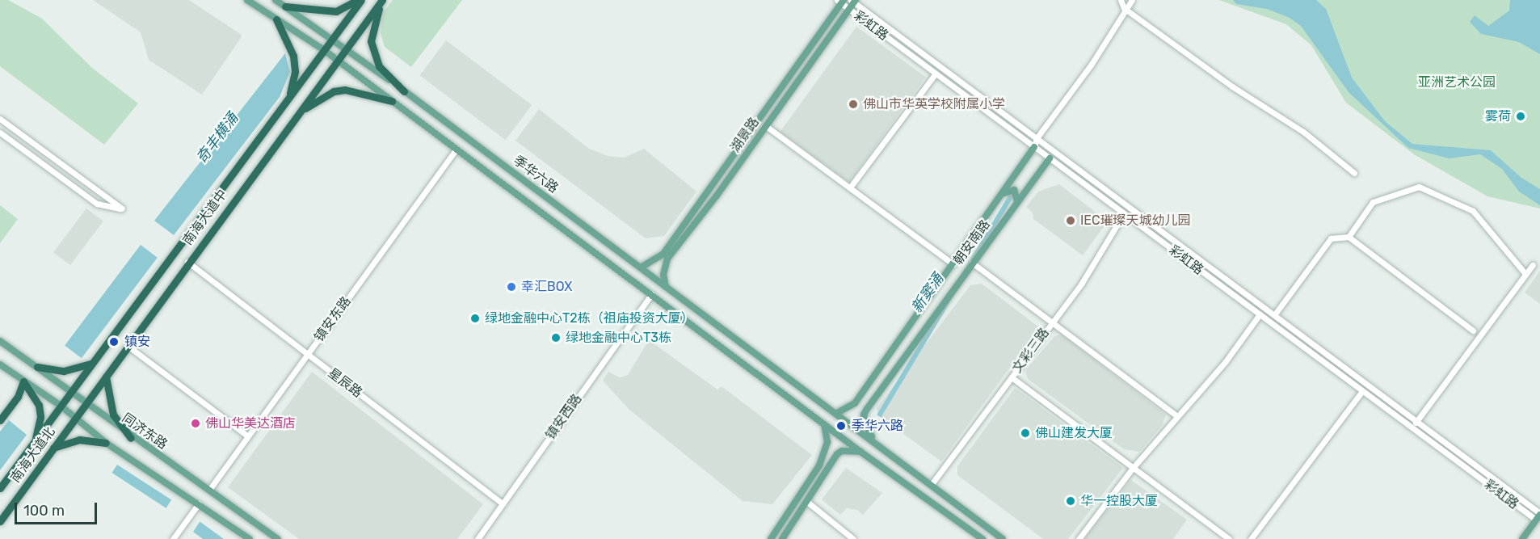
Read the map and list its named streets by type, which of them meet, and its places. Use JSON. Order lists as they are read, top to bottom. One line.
{"streets":{"highway":["南海大道中","南海大道北"],"main road":["湖景路","季华六路","朝安南路","同济东路"],"street":["彩虹路","镇安东路","文彩三路","星辰路","镇安西路"]},"crossings":[["彩虹路","湖景路"],["彩虹路","朝安南路"],["彩虹路","文彩三路"],["湖景路","季华六路"],["季华六路","南海大道中"],["季华六路","朝安南路"],["季华六路","镇安东路"],["季华六路","文彩三路"],["季华六路","镇安西路"],["南海大道中","星辰路"],["南海大道中","同济东路"],["南海大道中","南海大道北"],["镇安东路","星辰路"],["镇安东路","同济东路"],["星辰路","镇安西路"],["同济东路","南海大道北"]],"water":["奇丰横涌","新窦涌"],"parks":["亚洲艺术公园"],"places":["佛山市华英学校附属小学","雾荷","IEC璀璨天城幼儿园","幸汇BOX","绿地金融中心T2栋（祖庙投资大厦）","绿地金融中心T3栋","镇安","佛山华美达酒店","季华六路","佛山建发大厦","华一控股大厦"],"scale_bar":"100 m"}
